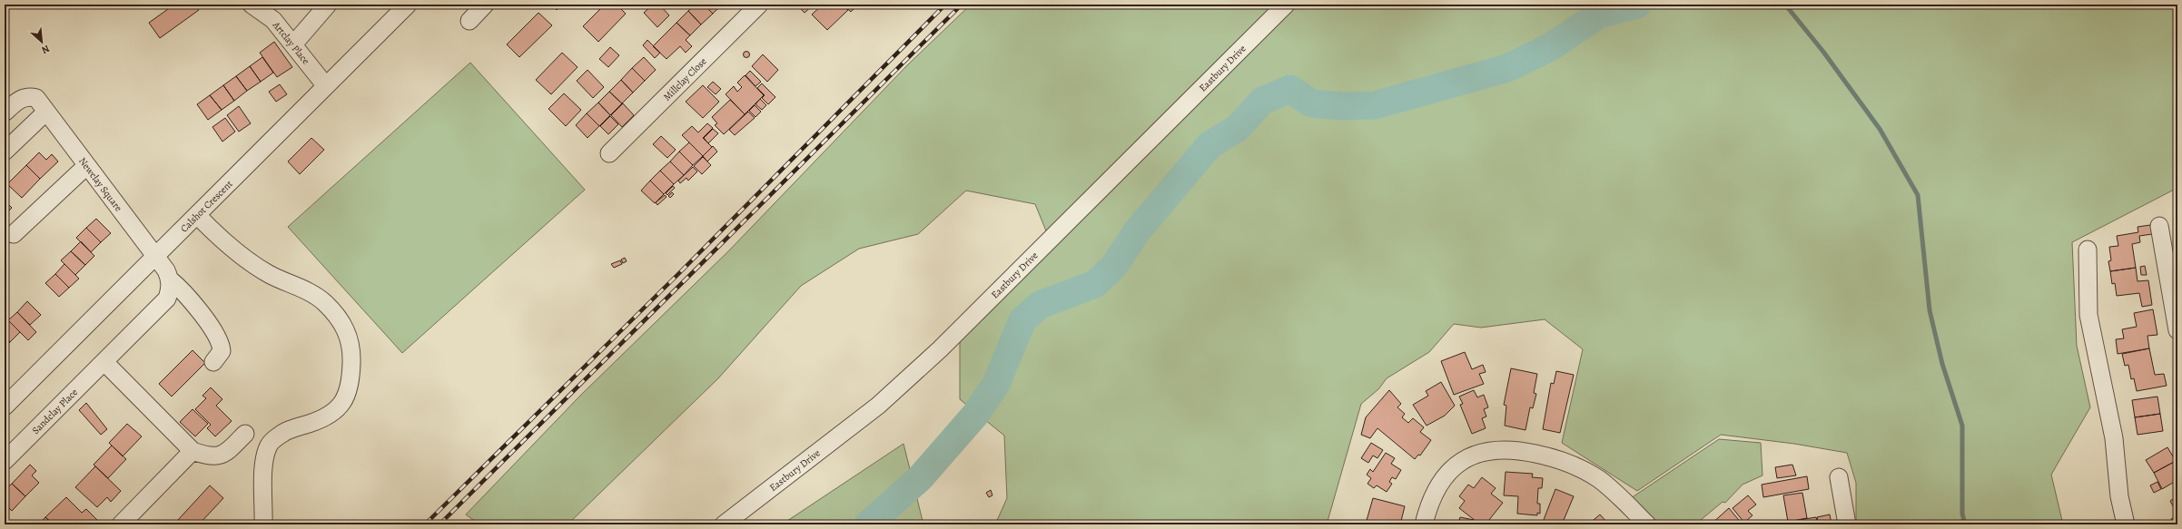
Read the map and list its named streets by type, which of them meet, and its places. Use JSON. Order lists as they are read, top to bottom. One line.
{"streets":{"street":["Artclay Place","Eastbury Drive","Millclay Close","Newclay Square","Calshot Crescent","Sandclay Place"]},"crossings":[["Artclay Place","Calshot Crescent"],["Newclay Square","Calshot Crescent"]],"north":"bottom right"}
